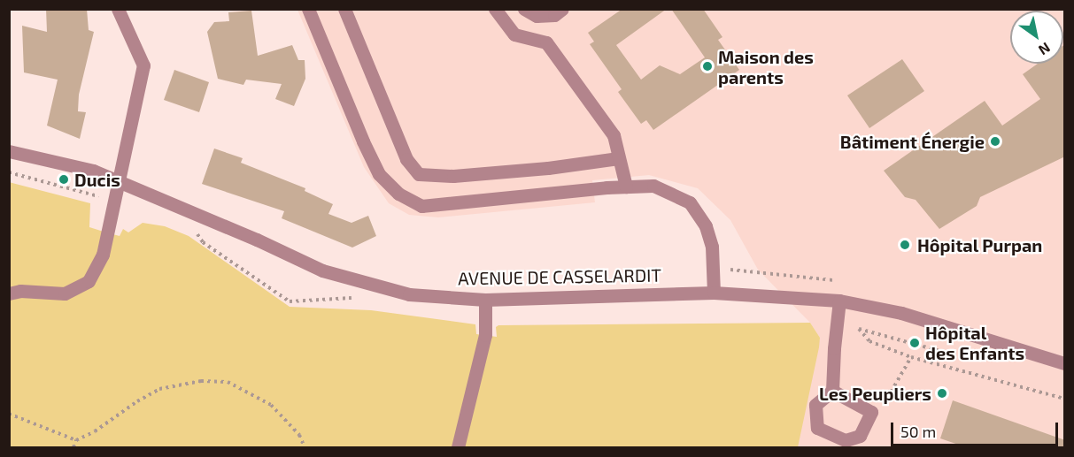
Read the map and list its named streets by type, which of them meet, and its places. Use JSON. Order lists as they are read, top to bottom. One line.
{"streets":{"street":["AVENUE DE CASSELARDIT"]},"places":["Maison des parents","Bâtiment Énergie","Ducis","Hôpital Purpan","Hôpital des Enfants","Les Peupliers"],"scale_bar":"50 m","north":"bottom right"}
